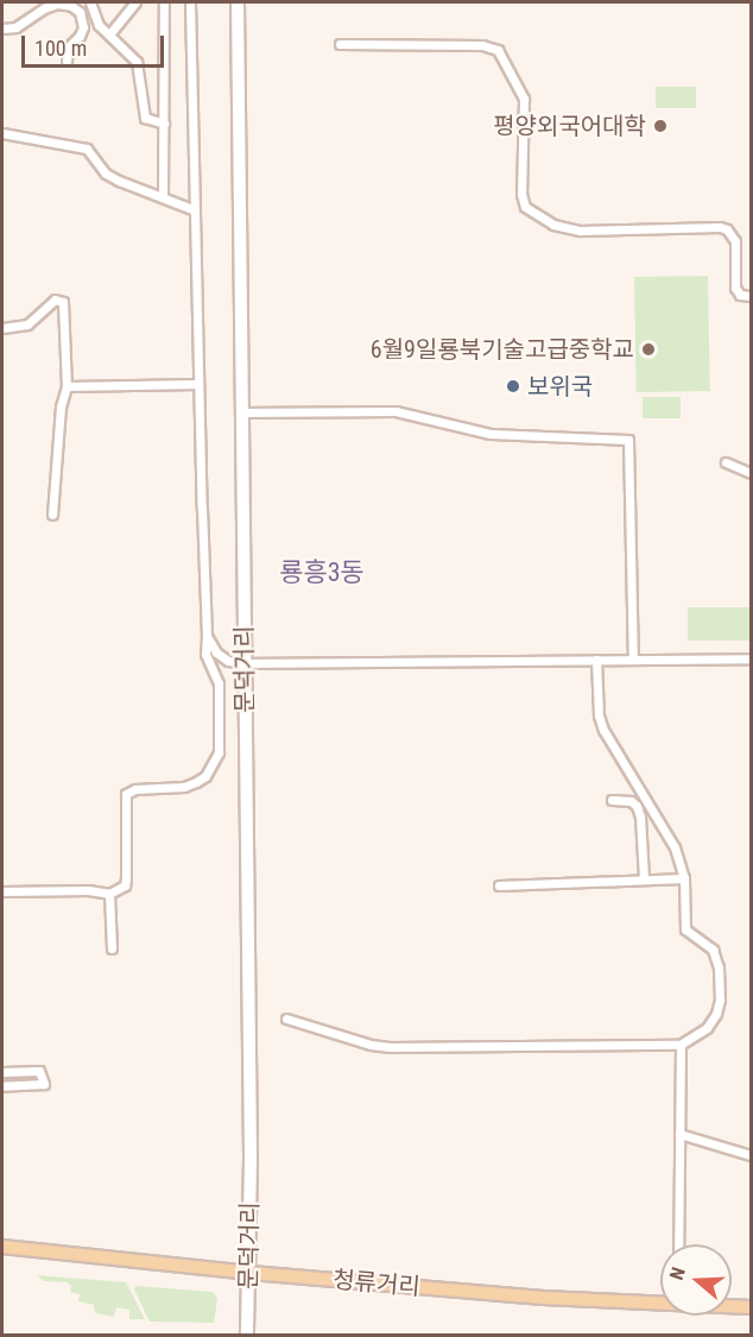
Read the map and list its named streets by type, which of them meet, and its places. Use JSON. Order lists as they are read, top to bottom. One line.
{"streets":{"main road":["문덕거리","청류거리"]},"crossings":[["문덕거리","청류거리"]],"districts":["룡흥3동"],"places":["평양외국어대학","6월9일룡북기술고급중학교","보위국"],"scale_bar":"100 m","north":"left"}
